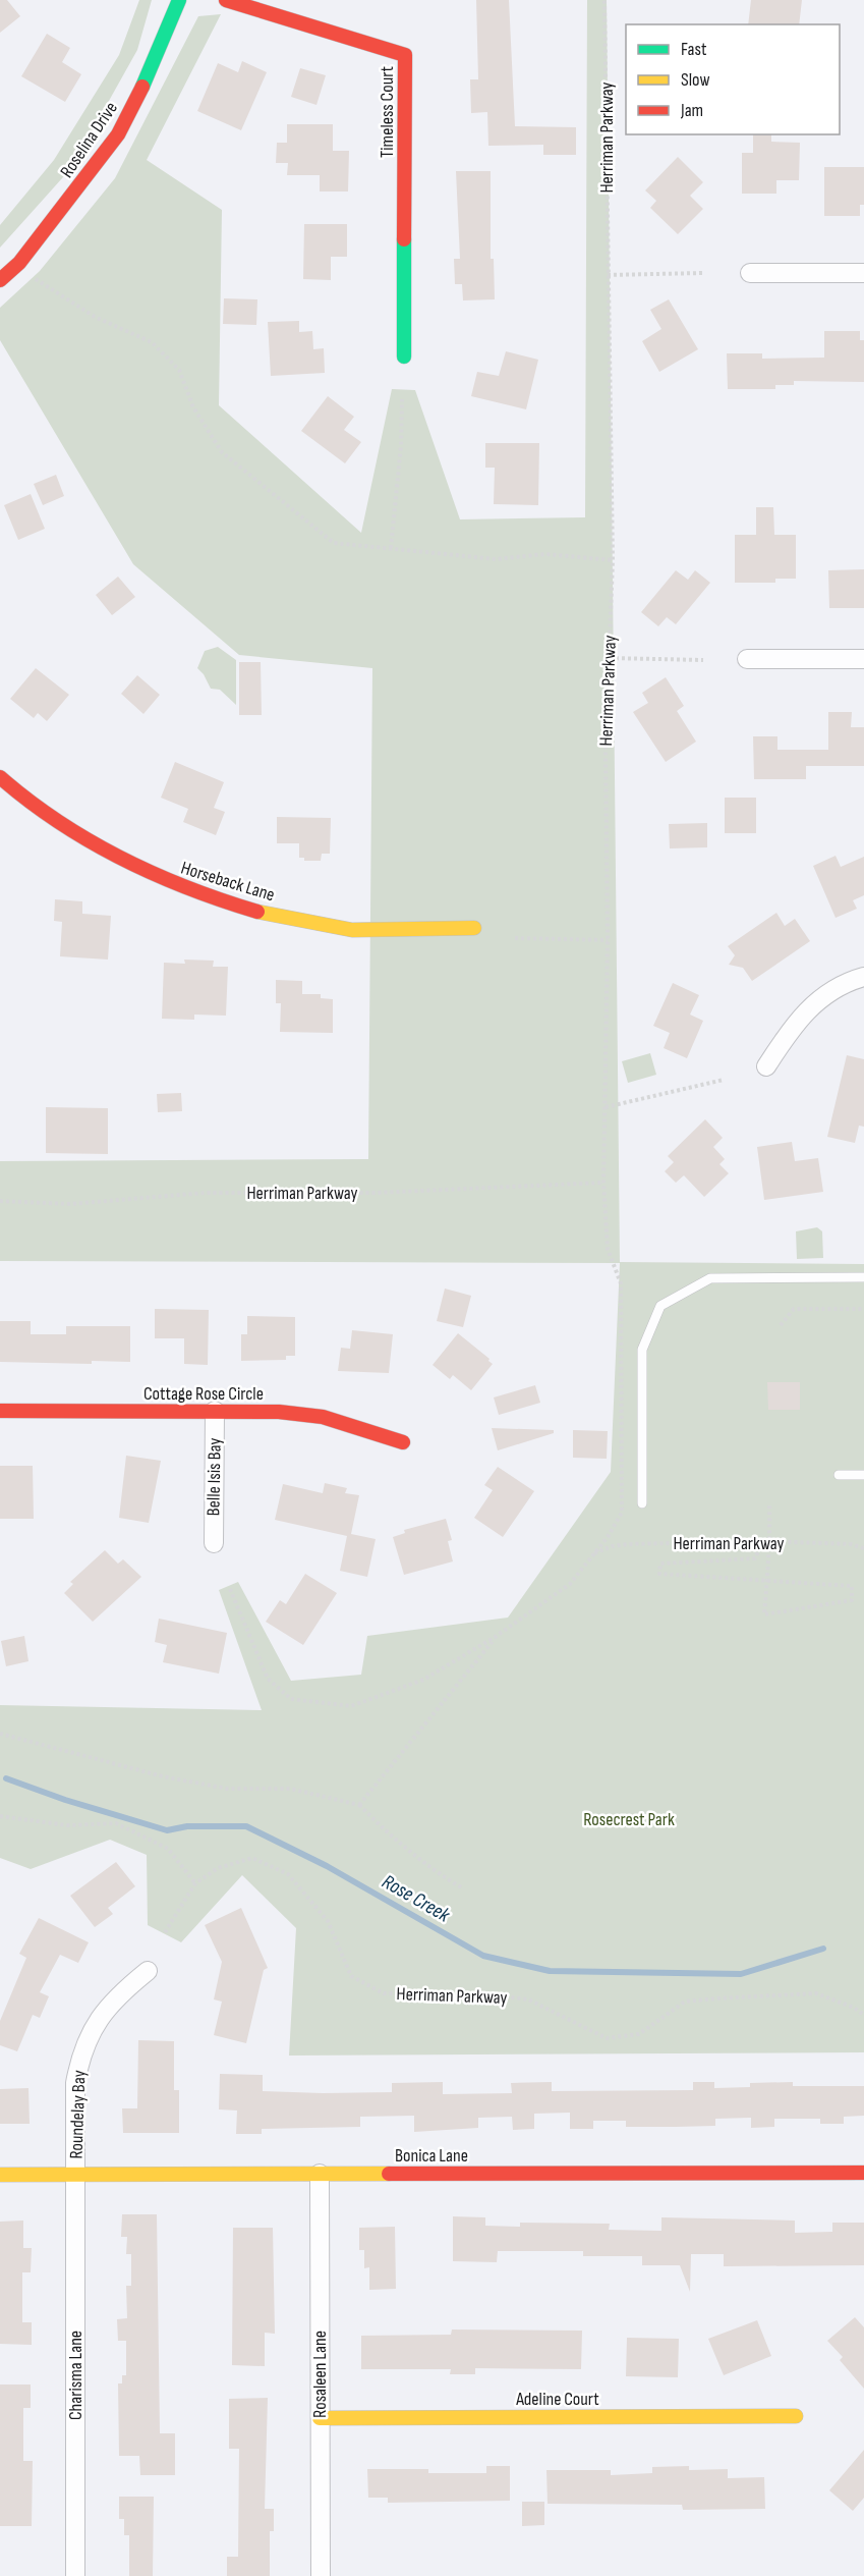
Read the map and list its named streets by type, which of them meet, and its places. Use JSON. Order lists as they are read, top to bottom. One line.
{"streets":{"street":["Timeless Court","Roselina Drive","Horseback Lane","Cottage Rose Circle","Belle Isis Bay","Roundelay Bay","Bonica Lane","Rosaleen Lane","Charisma Lane","Adeline Court"],"path":["Herriman Parkway"]},"crossings":[["Cottage Rose Circle","Belle Isis Bay"],["Roundelay Bay","Bonica Lane"],["Roundelay Bay","Charisma Lane"],["Bonica Lane","Rosaleen Lane"],["Bonica Lane","Charisma Lane"],["Rosaleen Lane","Adeline Court"]],"water":["Rose Creek"],"parks":["Rosecrest Park"],"legend":["Fast","Slow","Jam"]}
